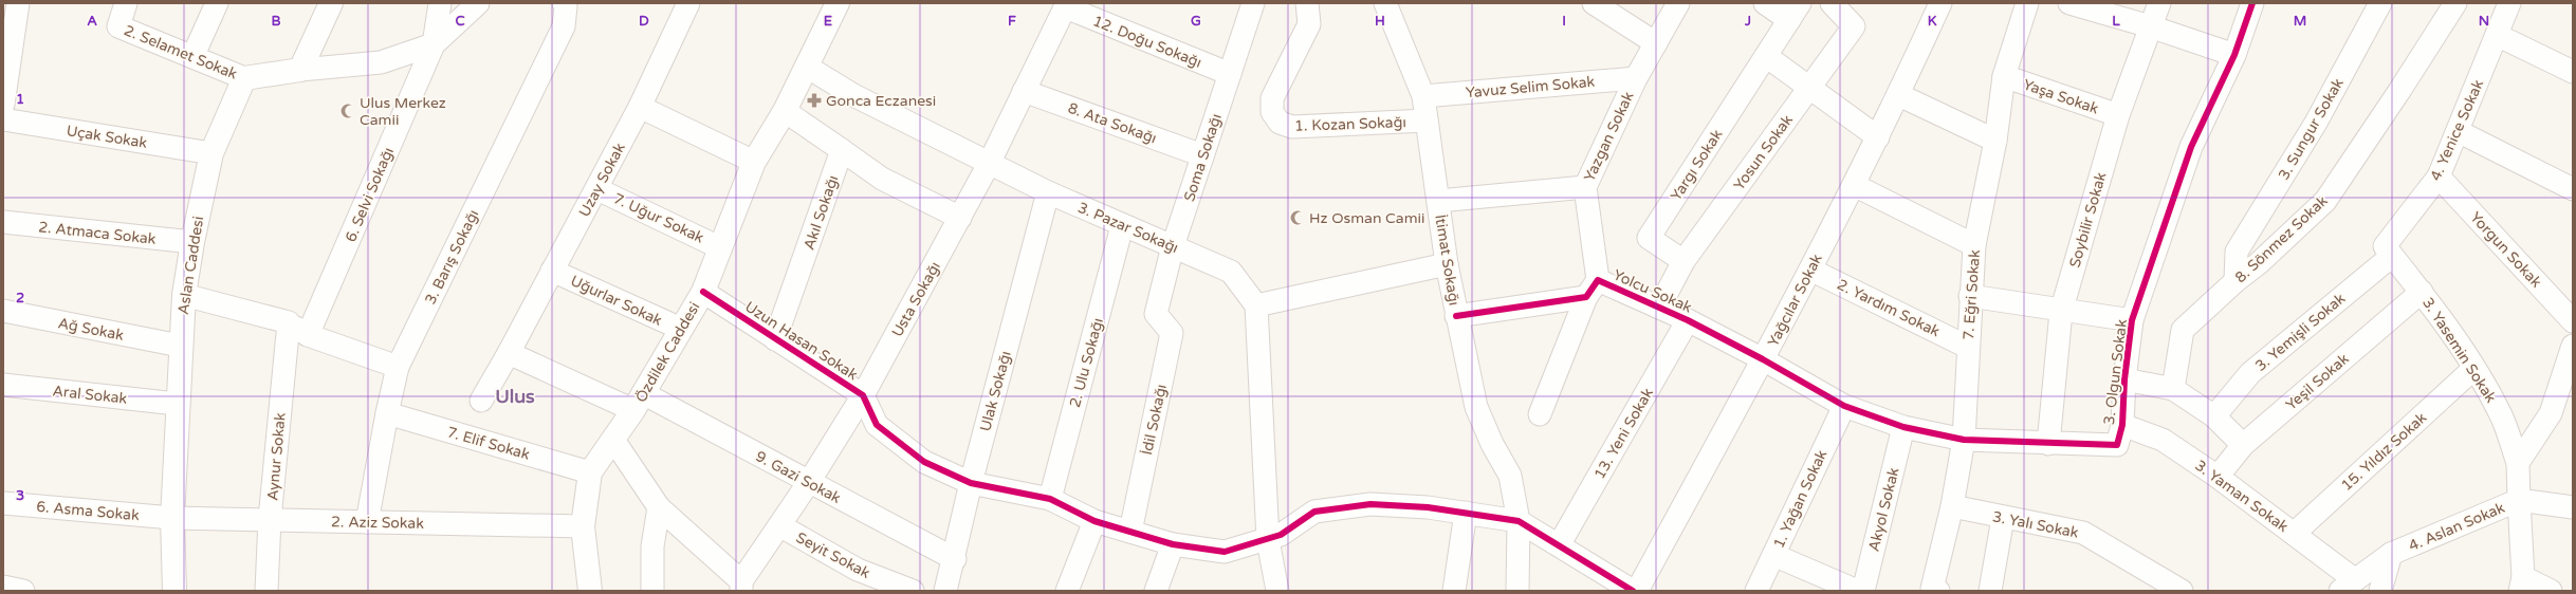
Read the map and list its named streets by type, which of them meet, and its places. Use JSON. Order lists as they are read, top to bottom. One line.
{"streets":{"main road":["Aslan Caddesi","Özdilek Caddesi"],"street":["12. Doğu Sokağı","2. Selamet Sokak","Yavuz Selim Sokak","Yaşa Sokak","8. Ata Sokağı","1. Kozan Sokağı","3. Sungur Sokak","4. Yenice Sokak","Uçak Sokak","Yazgan Sokak","Yosun Sokak","Soma Sokağı","Yargı Sokak","Uzay Sokak","6. Selvi Sokağı","Akıl Sokağı","7. Uğur Sokak","Soybilir Sokak","3. Pazar Sokağı","2. Atmaca Sokak","8. Sönmez Sokak","Yorgun Sokak","3. Barış Sokağı","İtimat Sokağı","Yolcu Sokak","7. Eğri Sokak","Usta Sokağı","Uğurlar Sokak","Yağcılar Sokak","2. Yardım Sokak","Ağ Sokak","3. Yemişli Sokak","Uzun Hasan Sokak","3. Yasemin Sokak","2. Ulu Sokağı","3. Olgun Sokak","Yeşil Sokak","Ulak Sokağı","Aral Sokak","İdil Sokağı","13. Yeni Sokak","7. Elif Sokak","15. Yıldız Sokak","Aynur Sokak","9. Gazi Sokak","3. Yaman Sokak","1. Yağan Sokak","Akyol Sokak","6. Asma Sokak","2. Aziz Sokak","3. Yalı Sokak","4. Aslan Sokak","Seyit Sokak"]},"crossings":[["12. Doğu Sokağı","Soma Sokağı"],["12. Doğu Sokağı","Usta Sokağı"],["2. Selamet Sokak","Aslan Caddesi"],["Yavuz Selim Sokak","Yazgan Sokak"],["Yavuz Selim Sokak","İtimat Sokağı"],["Yaşa Sokak","Soybilir Sokak"],["Yaşa Sokak","7. Eğri Sokak"],["8. Ata Sokağı","Soma Sokağı"],["8. Ata Sokağı","Usta Sokağı"],["1. Kozan Sokağı","İtimat Sokağı"],["3. Sungur Sokak","8. Sönmez Sokak"],["4. Yenice Sokak","Yorgun Sokak"],["4. Yenice Sokak","3. Yemişli Sokak"],["4. Yenice Sokak","3. Yasemin Sokak"],["Uçak Sokak","Aslan Caddesi"],["Yazgan Sokak","Yolcu Sokak"],["Yosun Sokak","Yargı Sokak"],["Yosun Sokak","Yolcu Sokak"],["Soma Sokağı","3. Pazar Sokağı"],["Soma Sokağı","İdil Sokağı"],["Uzay Sokak","7. Uğur Sokak"],["Uzay Sokak","Uğurlar Sokak"],["Akıl Sokağı","Uzun Hasan Sokak"],["7. Uğur Sokak","Özdilek Caddesi"],["Soybilir Sokak","3. Olgun Sokak"],["3. Pazar Sokağı","Usta Sokağı"],["3. Pazar Sokağı","Özdilek Caddesi"],["3. Pazar Sokağı","2. Ulu Sokağı"],["3. Pazar Sokağı","Ulak Sokağı"],["2. Atmaca Sokak","Aslan Caddesi"],["3. Barış Sokağı","7. Elif Sokak"],["3. Barış Sokağı","2. Aziz Sokak"],["İtimat Sokağı","Uzun Hasan Sokak"],["Aslan Caddesi","Ağ Sokak"],["Aslan Caddesi","Aral Sokak"],["Aslan Caddesi","6. Asma Sokak"],["Aslan Caddesi","2. Aziz Sokak"],["Yolcu Sokak","Yağcılar Sokak"],["Yolcu Sokak","3. Olgun Sokak"],["Yolcu Sokak","13. Yeni Sokak"],["7. Eğri Sokak","2. Yardım Sokak"],["7. Eğri Sokak","3. Olgun Sokak"],["7. Eğri Sokak","3. Yalı Sokak"],["Usta Sokağı","Uzun Hasan Sokak"],["Usta Sokağı","9. Gazi Sokak"],["Usta Sokağı","Seyit Sokak"],["Uğurlar Sokak","Özdilek Caddesi"],["Yağcılar Sokak","2. Yardım Sokak"],["Yağcılar Sokak","3. Olgun Sokak"],["3. Yemişli Sokak","3. Yasemin Sokak"],["Uzun Hasan Sokak","Özdilek Caddesi"],["Uzun Hasan Sokak","2. Ulu Sokağı"],["Uzun Hasan Sokak","Ulak Sokağı"],["Uzun Hasan Sokak","İdil Sokağı"],["3. Yasemin Sokak","Yeşil Sokak"],["3. Yasemin Sokak","15. Yıldız Sokak"],["3. Yasemin Sokak","4. Aslan Sokak"],["Özdilek Caddesi","7. Elif Sokak"],["Özdilek Caddesi","9. Gazi Sokak"],["Özdilek Caddesi","2. Aziz Sokak"],["3. Olgun Sokak","3. Yaman Sokak"],["3. Olgun Sokak","1. Yağan Sokak"],["3. Olgun Sokak","Akyol Sokak"],["Yeşil Sokak","3. Yaman Sokak"],["Ulak Sokağı","9. Gazi Sokak"],["15. Yıldız Sokak","3. Yaman Sokak"],["Aynur Sokak","2. Aziz Sokak"],["3. Yaman Sokak","4. Aslan Sokak"],["6. Asma Sokak","2. Aziz Sokak"]],"districts":["Ulus"],"places":{"pharmacy":["Gonca Eczanesi"],"mosque":["Ulus Merkez Camii","Hz Osman Camii"]},"grid":{"columns":["A","B","C","D","E","F","G","H","I","J","K","L","M","N"],"rows":["1","2","3"]}}
